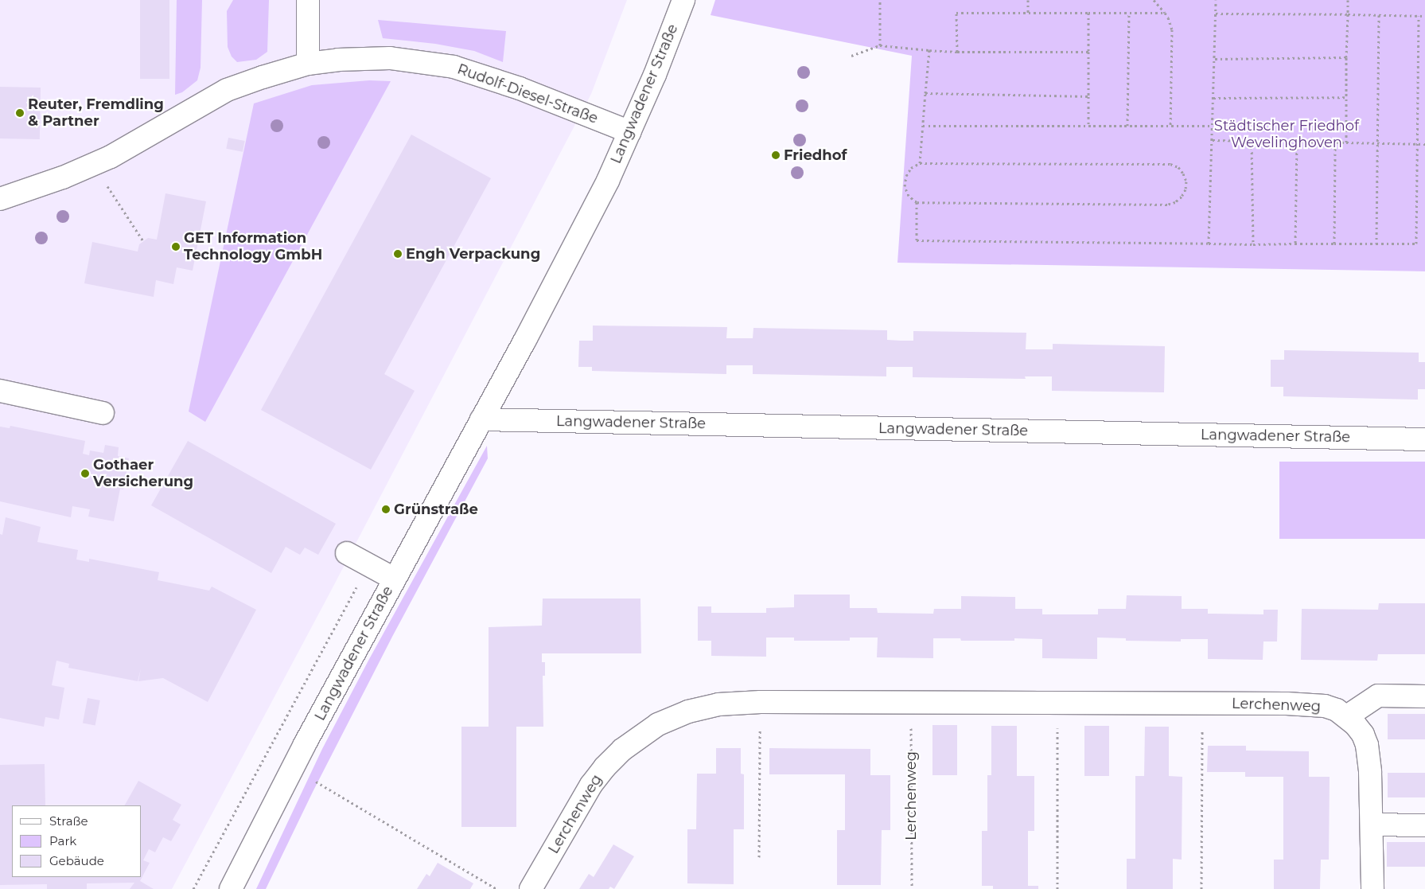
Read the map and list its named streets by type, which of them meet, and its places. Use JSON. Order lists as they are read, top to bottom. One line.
{"streets":{"street":["Rudolf-Diesel-Straße","Langwadener Straße","Lerchenweg"]},"crossings":[["Rudolf-Diesel-Straße","Langwadener Straße"]],"parks":["Städtischer Friedhof Wevelinghoven"],"places":["Reuter, Fremdling & Partner","Friedhof","GET Information Technology GmbH","Engh Verpackung","Gothaer Versicherung","Grünstraße"],"legend":["Straße","Park","Gebäude"]}
